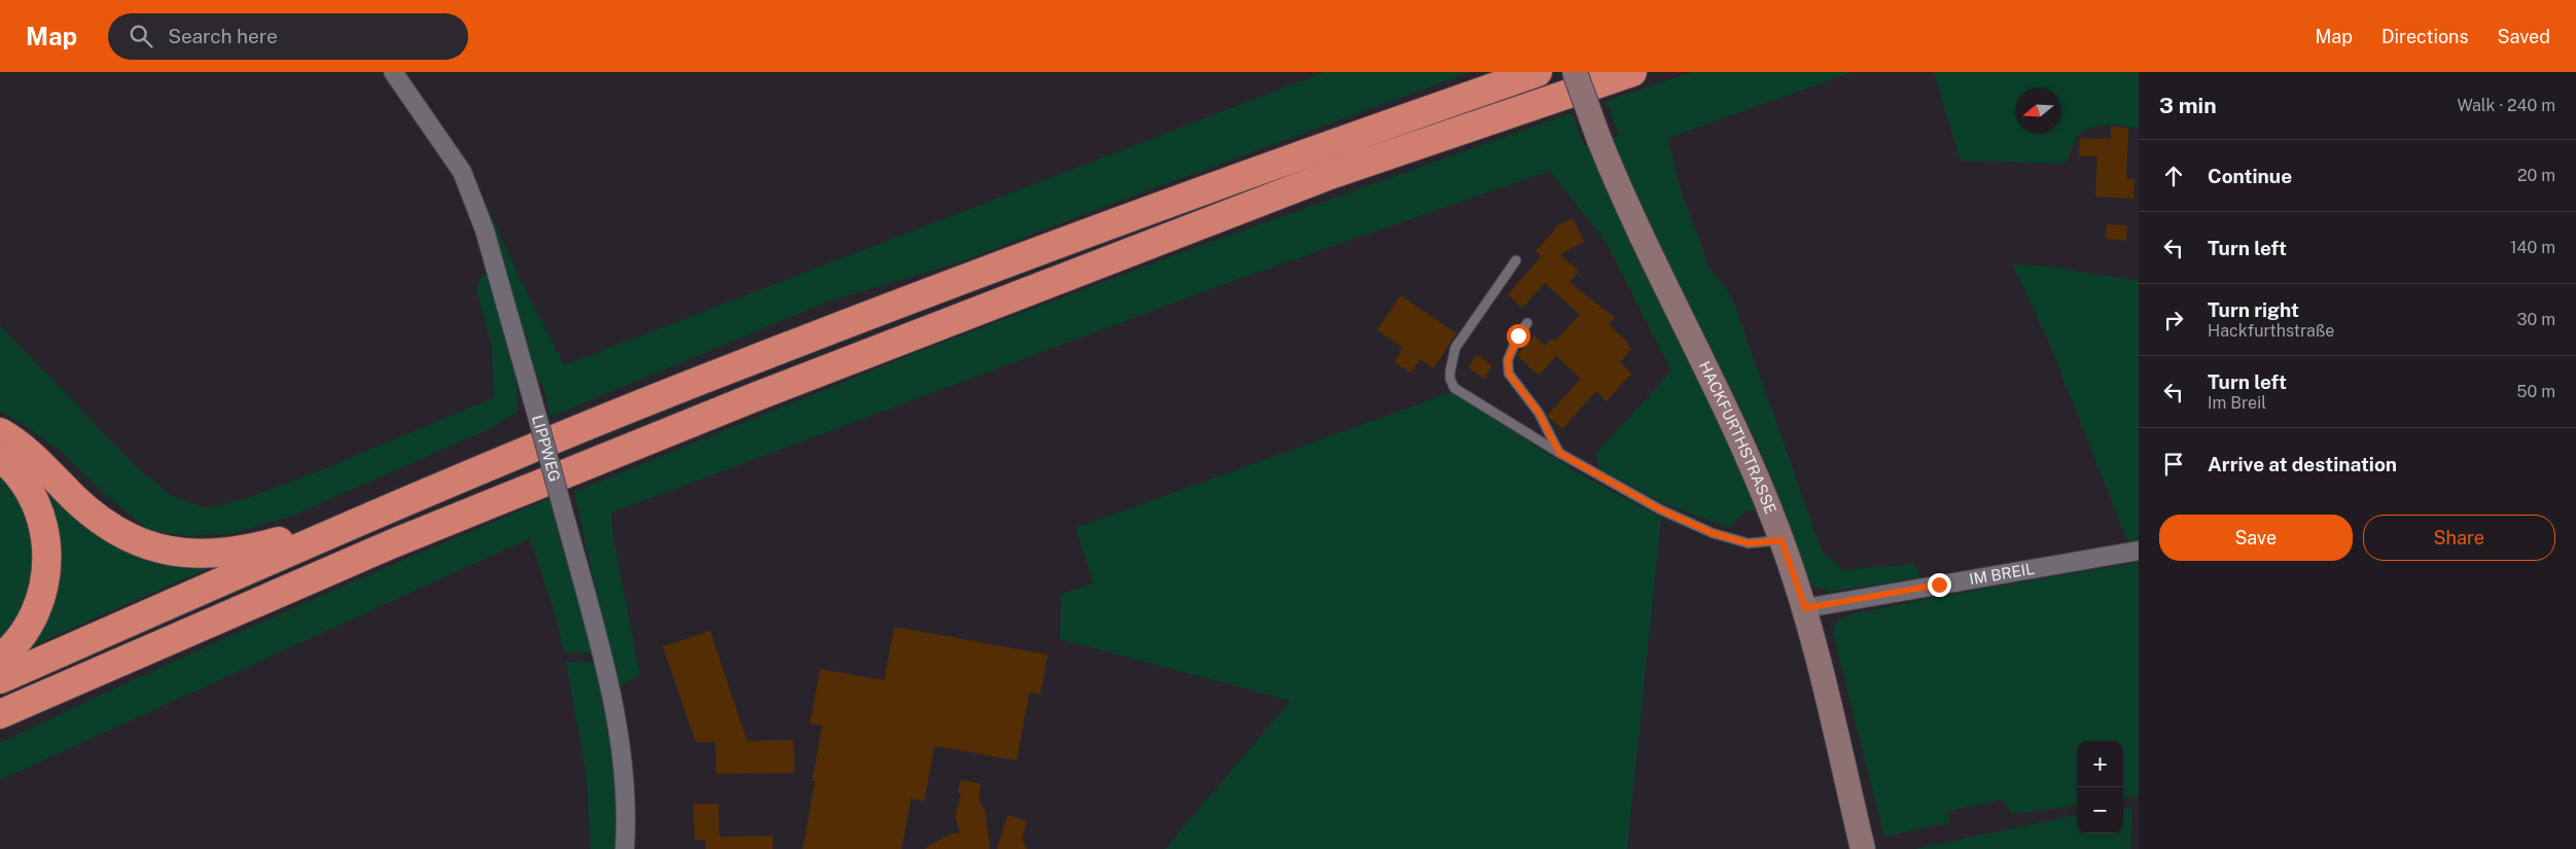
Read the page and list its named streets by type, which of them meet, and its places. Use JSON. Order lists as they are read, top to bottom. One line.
{"streets":{"street":["HACKFURTHSTRASSE","LIPPWEG","IM BREIL"]},"crossings":[["HACKFURTHSTRASSE","IM BREIL"]],"north":"left","page":{"header":"Map","search":"Search here","nav":["Map","Directions","Saved"],"heading":["3 min","Walk · 240 m"],"list":[["Continue","20 m"],["Turn left","140 m"],["Turn right","Hackfurthstraße","30 m"],["Turn left","Im Breil","50 m"],"Arrive at destination"],"buttons":["Save","Share"],"map_buttons":["+","−"]}}
